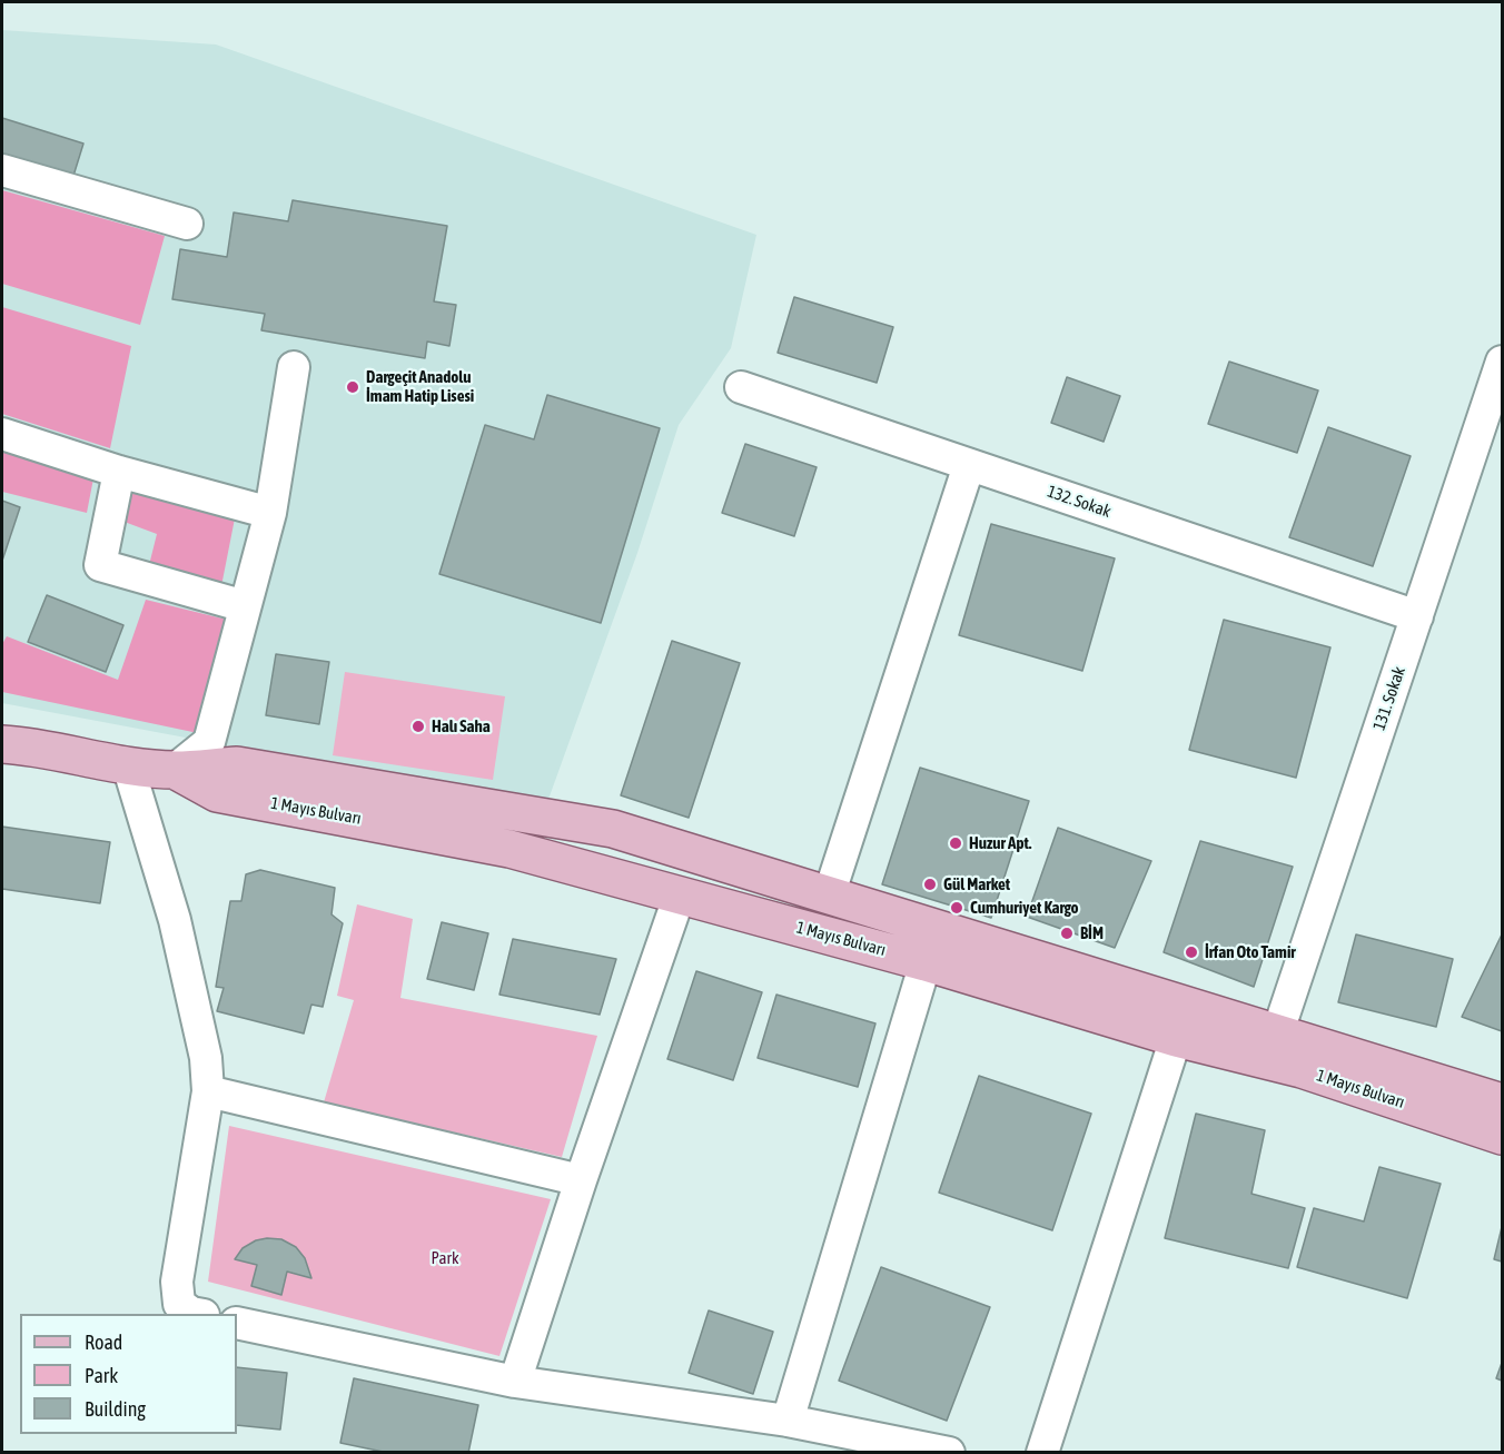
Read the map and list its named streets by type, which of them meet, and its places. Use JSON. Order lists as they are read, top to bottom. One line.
{"streets":{"main road":["1 Mayıs Bulvarı"],"street":["132. Sokak","131. Sokak"]},"crossings":[["132. Sokak","131. Sokak"],["131. Sokak","1 Mayıs Bulvarı"]],"parks":["Park"],"places":["Dargeçit Anadolu İmam Hatip Lisesi","Halı Saha","Huzur Apt.","Gül Market","Cumhuriyet Kargo","BİM","İrfan Oto Tamir"],"legend":["Road","Park","Building"]}
